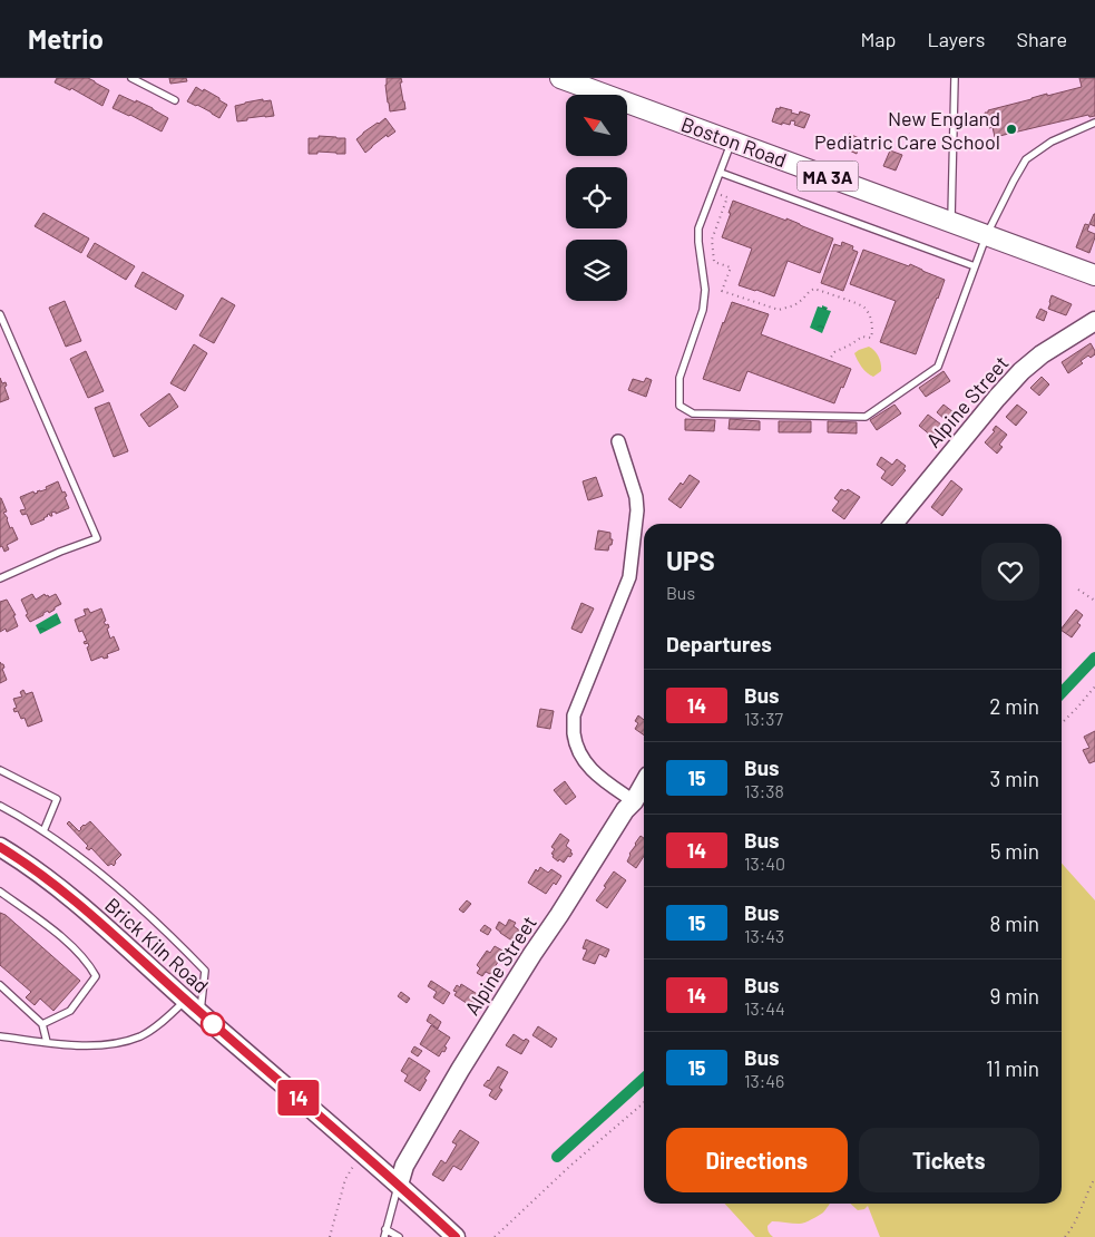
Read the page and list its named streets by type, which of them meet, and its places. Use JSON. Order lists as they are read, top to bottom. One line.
{"streets":{"main road":["Boston Road","MA 3A"],"street":["Alpine Street","Brick Kiln Road"]},"crossings":[["Alpine Street","Brick Kiln Road"]],"places":["New England Pediatric Care School"],"lines":["bus line 14"],"north":"top left","page":{"header":"Metrio","nav":["Map","Layers","Share"],"on_map":"14","heading":[["UPS","Bus"],"Departures"],"list":[{"mark":"14","name":"Bus","note":"13:37","value":"2 min"},{"mark":"15","name":"Bus","note":"13:38","value":"3 min"},{"mark":"14","name":"Bus","note":"13:40","value":"5 min"},{"mark":"15","name":"Bus","note":"13:43","value":"8 min"},{"mark":"14","name":"Bus","note":"13:44","value":"9 min"},{"mark":"15","name":"Bus","note":"13:46","value":"11 min"}],"buttons":["Directions","Tickets"]}}
